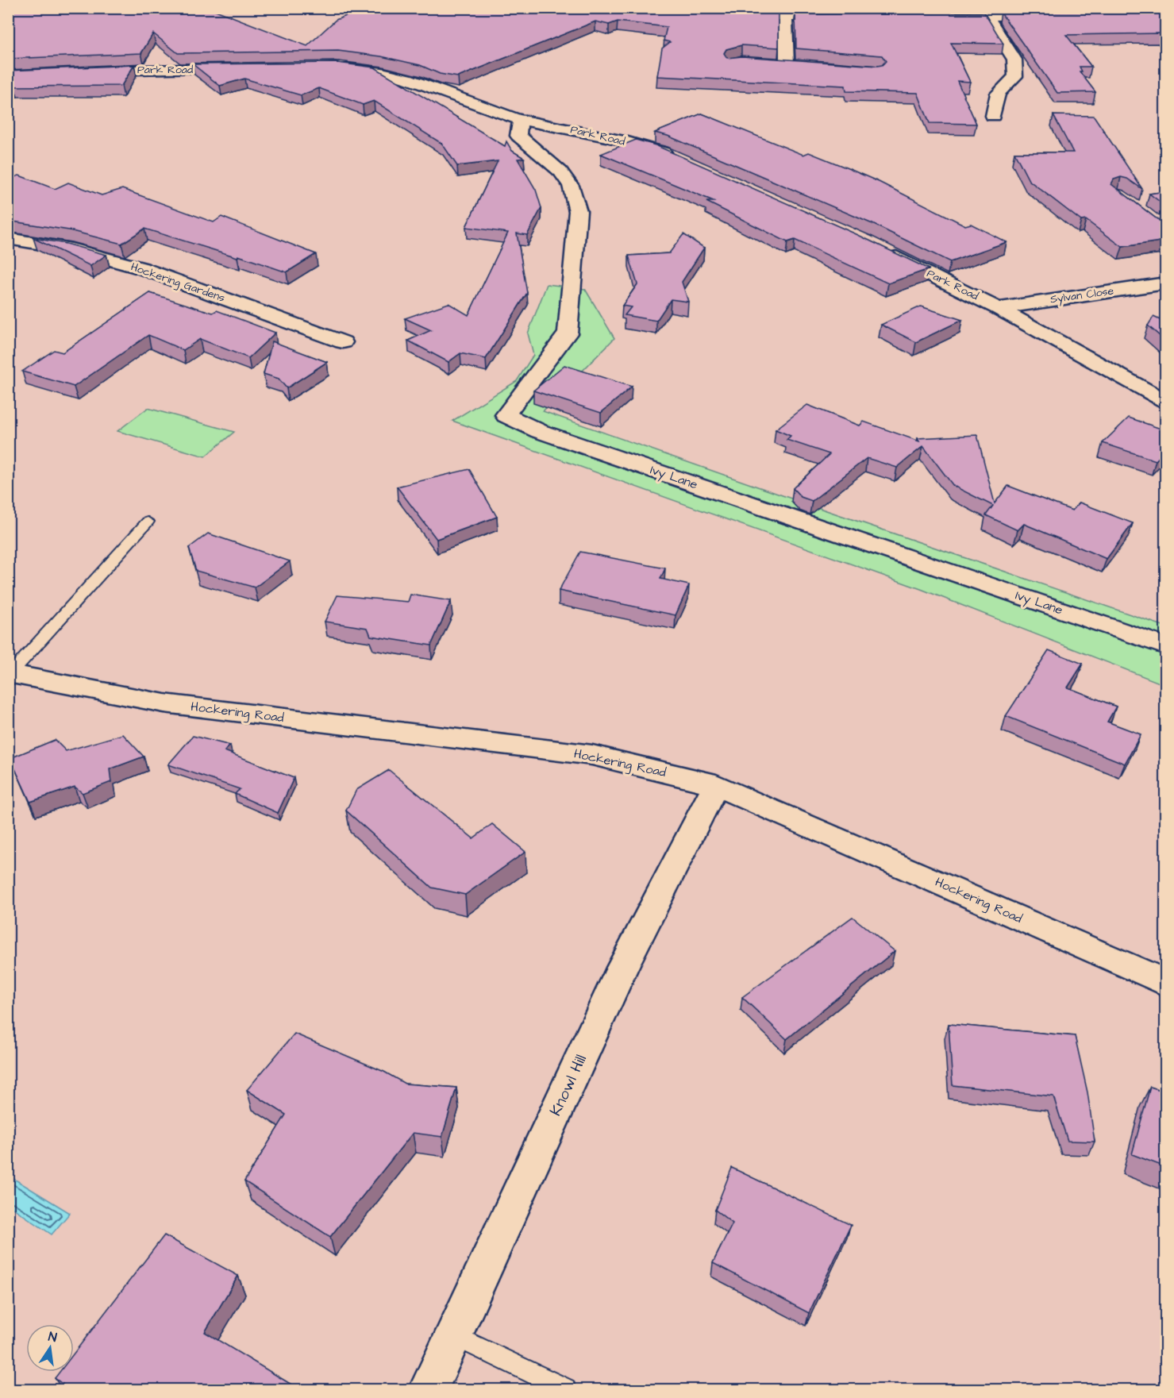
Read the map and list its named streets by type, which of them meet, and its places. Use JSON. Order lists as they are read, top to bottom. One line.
{"streets":{"street":["Park Road","Hockering Gardens","Sylvan Close","Ivy Lane","Hockering Road","Knowl Hill"]},"crossings":[["Park Road","Sylvan Close"],["Park Road","Ivy Lane"],["Hockering Road","Knowl Hill"]],"north":"top"}
